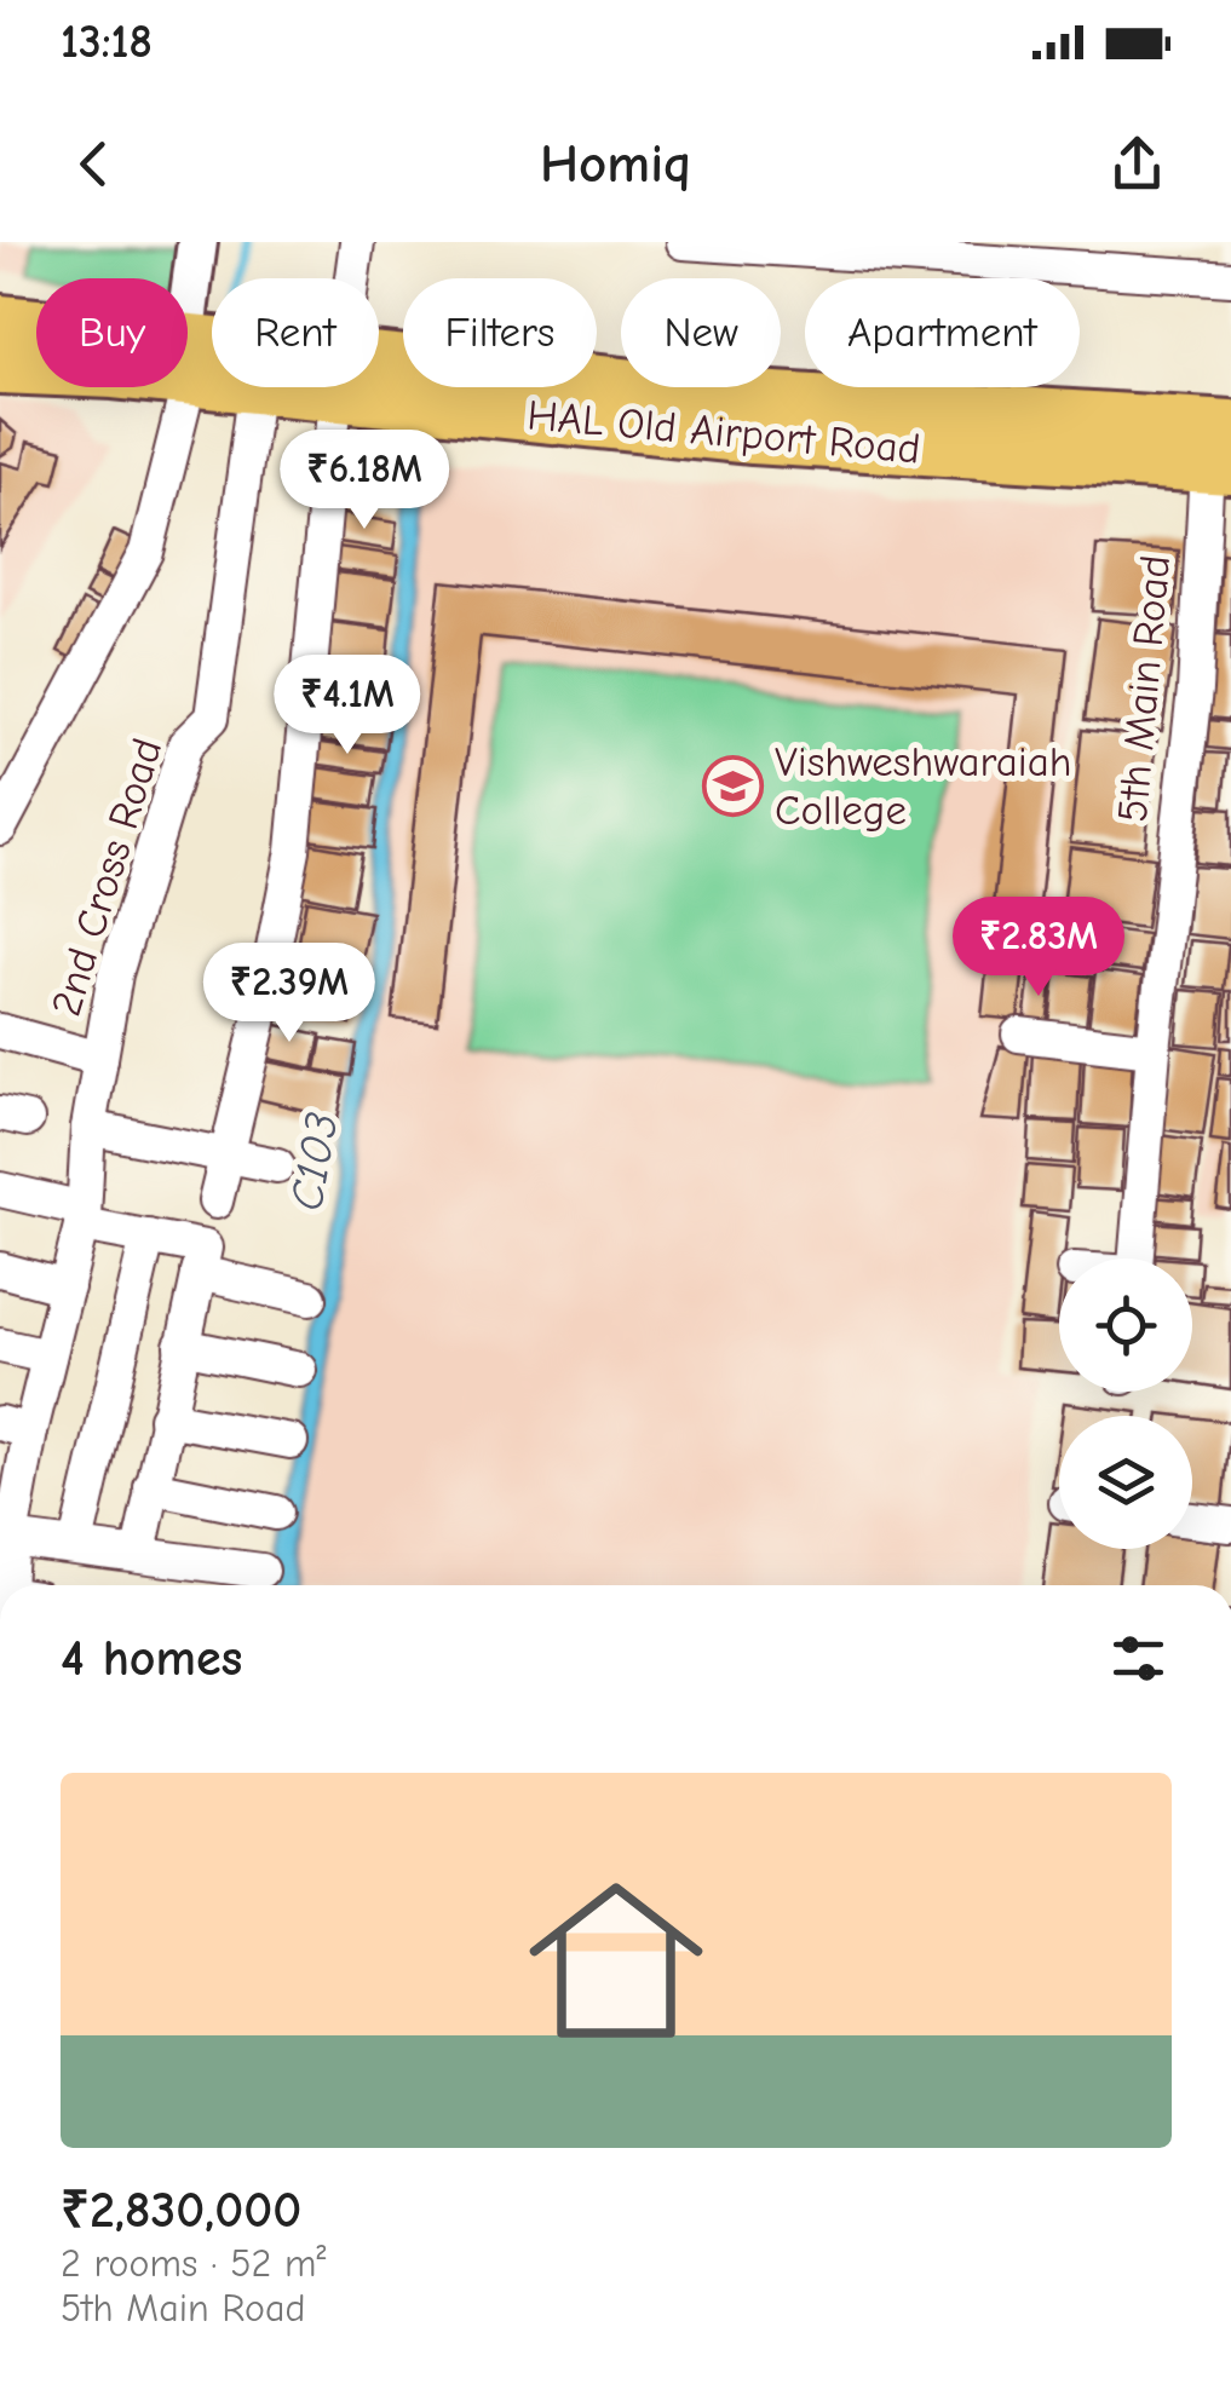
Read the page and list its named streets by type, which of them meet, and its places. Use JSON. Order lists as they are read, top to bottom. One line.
{"streets":{"main road":["HAL Old Airport Road"],"street":["5th Main Road","2nd Cross Road"]},"crossings":[["HAL Old Airport Road","5th Main Road"],["HAL Old Airport Road","2nd Cross Road"]],"water":["C103"],"places":{"school or university":["Vishweshwaraiah College"]},"page":{"status":"13:18","header":"Homiq","chip":["Buy","Rent","Filters","New","Apartment"],"price":["₹6.18M","₹4.1M","₹2.83M","₹2.39M"],"heading":"4 homes","list":[{"name":"₹2,830,000","note":"2 rooms · 52 m² · 5th Main Road"}]}}
